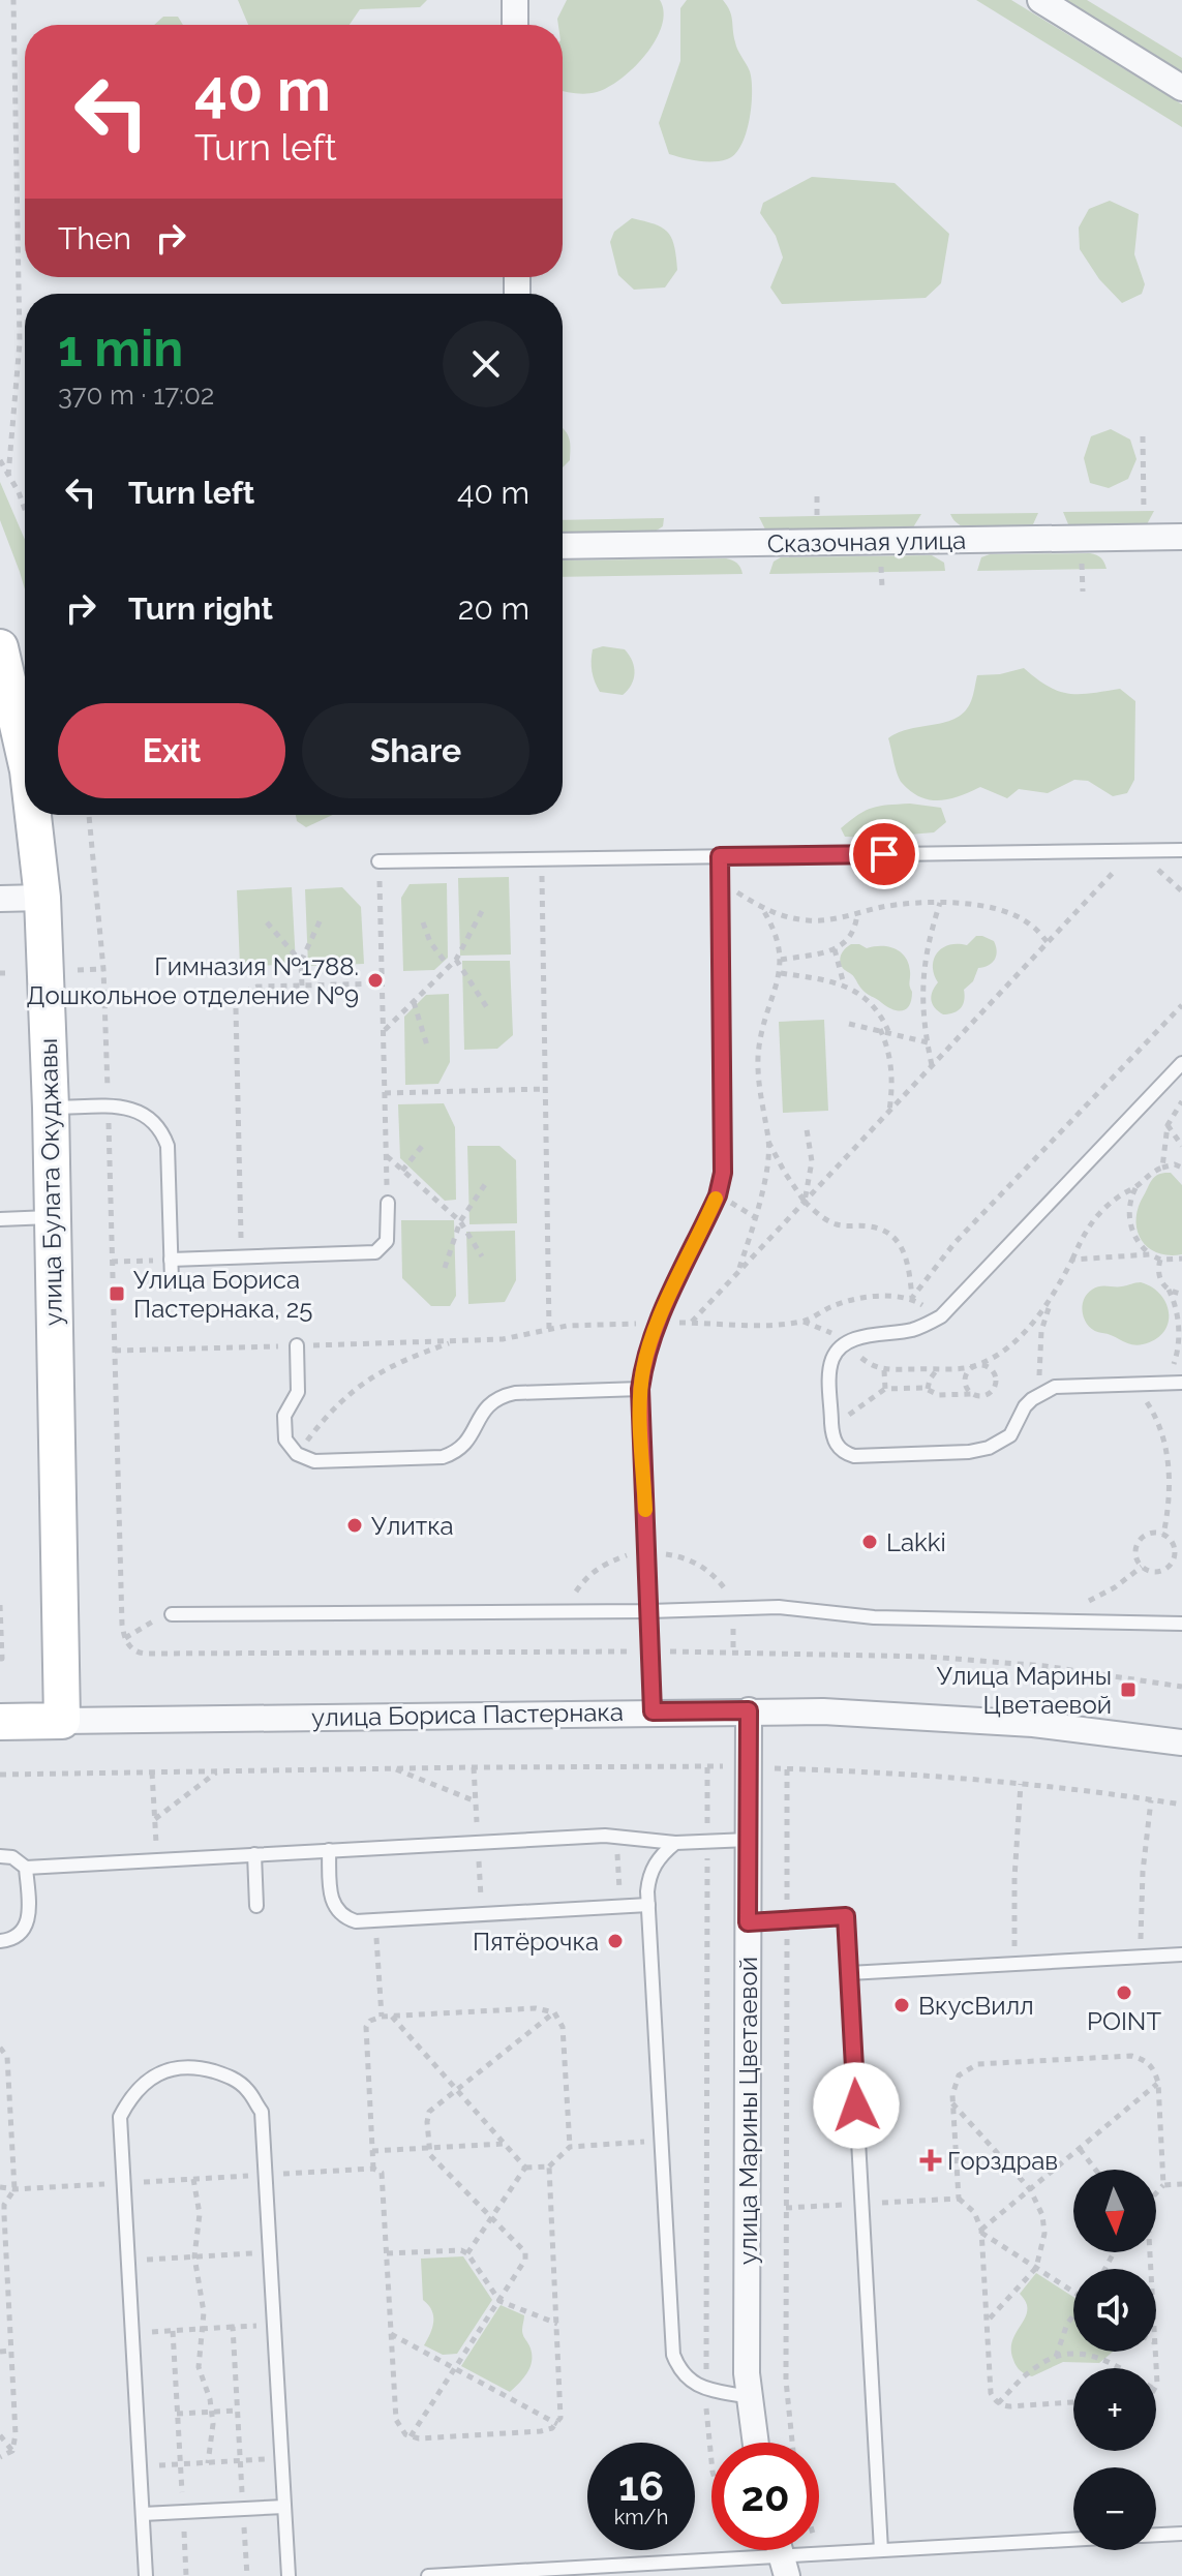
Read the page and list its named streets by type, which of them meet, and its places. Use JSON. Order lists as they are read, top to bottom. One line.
{"streets":{"street":["Сказочная улица","улица Булата Окуджавы","улица Бориса Пастернака","улица Марины Цветаевой"]},"crossings":[["улица Булата Окуджавы","улица Бориса Пастернака"],["улица Бориса Пастернака","улица Марины Цветаевой"]],"places":{"other":["Гимназия №1788. Дошкольное отделение №9","Улитка","Lakki","Пятёрочка","POINT","ВкусВилл"],"transit":["Улица Бориса Пастернака, 25","Улица Марины Цветаевой"],"health":["Горздрав"]},"north":"bottom","page":{"turn":["40 m","Turn left"],"then":"Then","heading":["1 min","370 m · 17:02"],"list":[{"name":"Turn left","value":"40 m"},{"name":"Turn right","value":"20 m"}],"buttons":["Exit","Share"],"map_buttons":["+","−"],"speed":"16 km/h","limit":"20"}}
